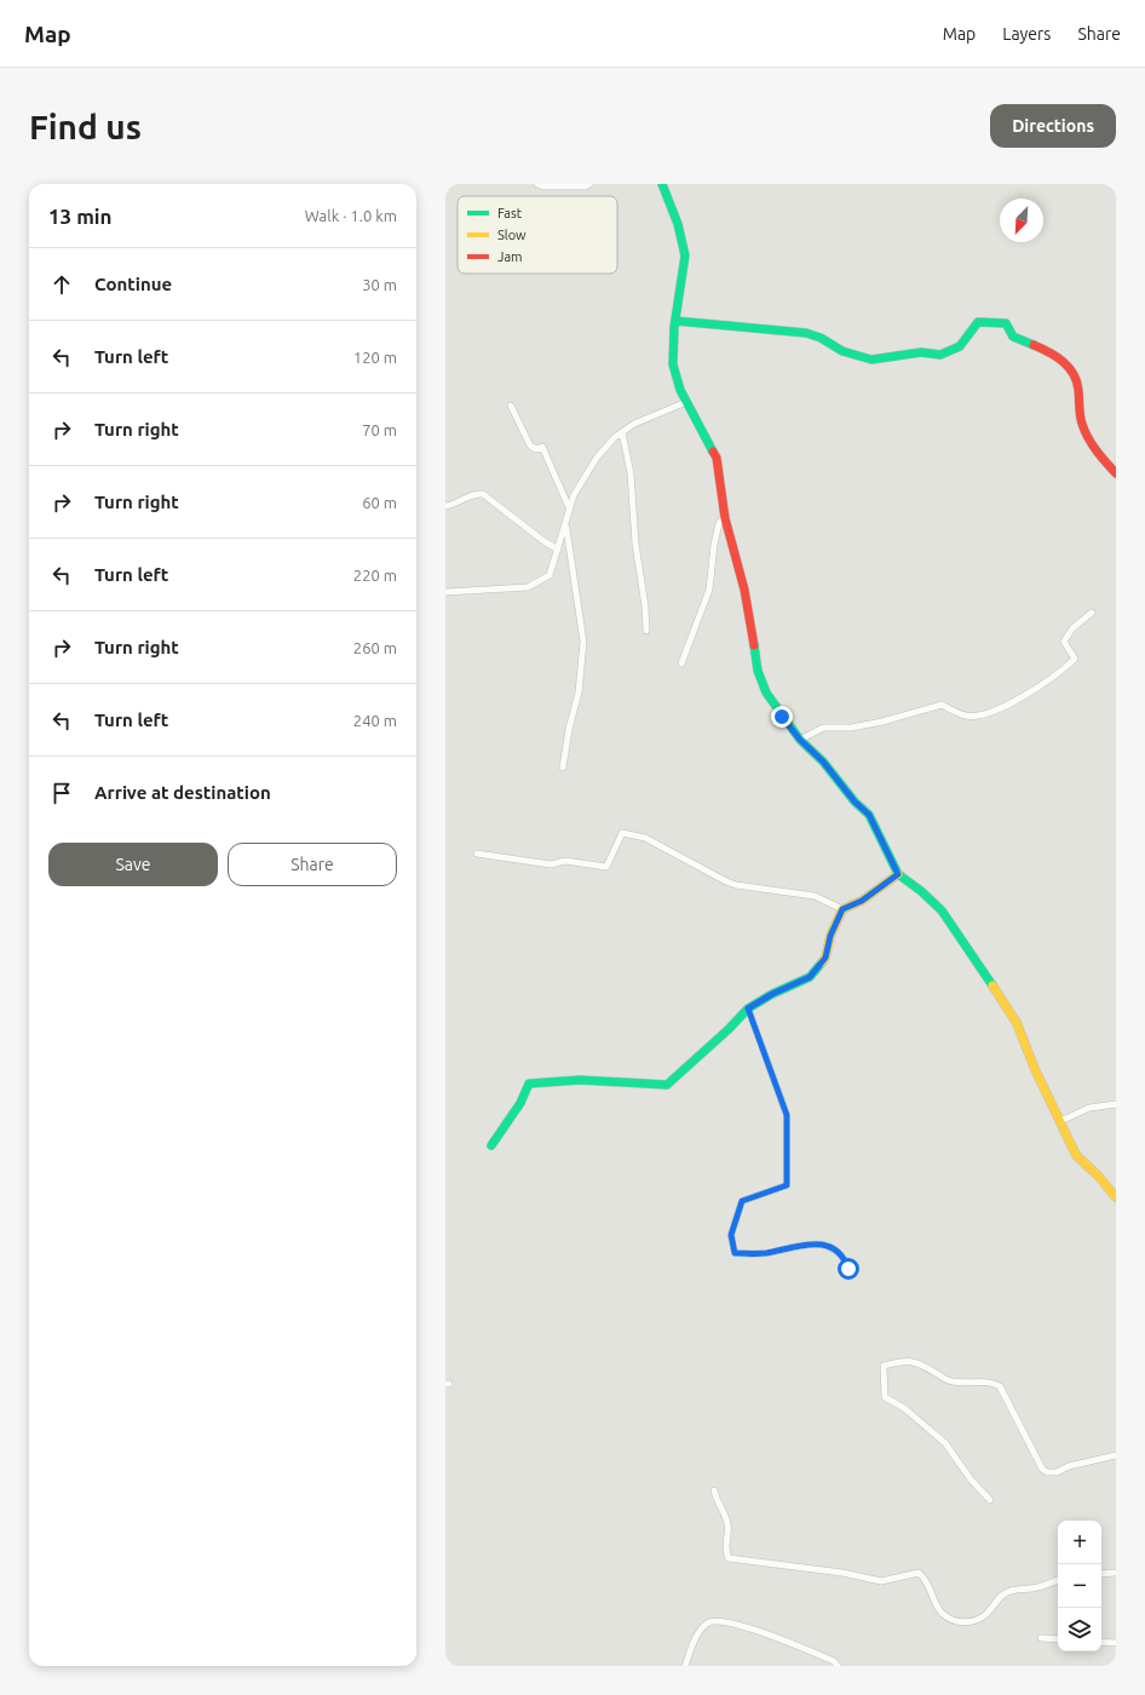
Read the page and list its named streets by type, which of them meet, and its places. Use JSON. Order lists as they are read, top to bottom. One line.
{"legend":["Fast","Slow","Jam"],"north":"bottom left","page":{"header":"Map","nav":["Map","Layers","Share"],"buttons":["Directions",["Save","Share"]],"title":"Find us","heading":["13 min","Walk · 1.0 km"],"list":[["Continue","30 m"],["Turn left","120 m"],["Turn right","70 m"],["Turn right","60 m"],["Turn left","220 m"],["Turn right","260 m"],["Turn left","240 m"],"Arrive at destination"],"map_buttons":["+","−"]}}
